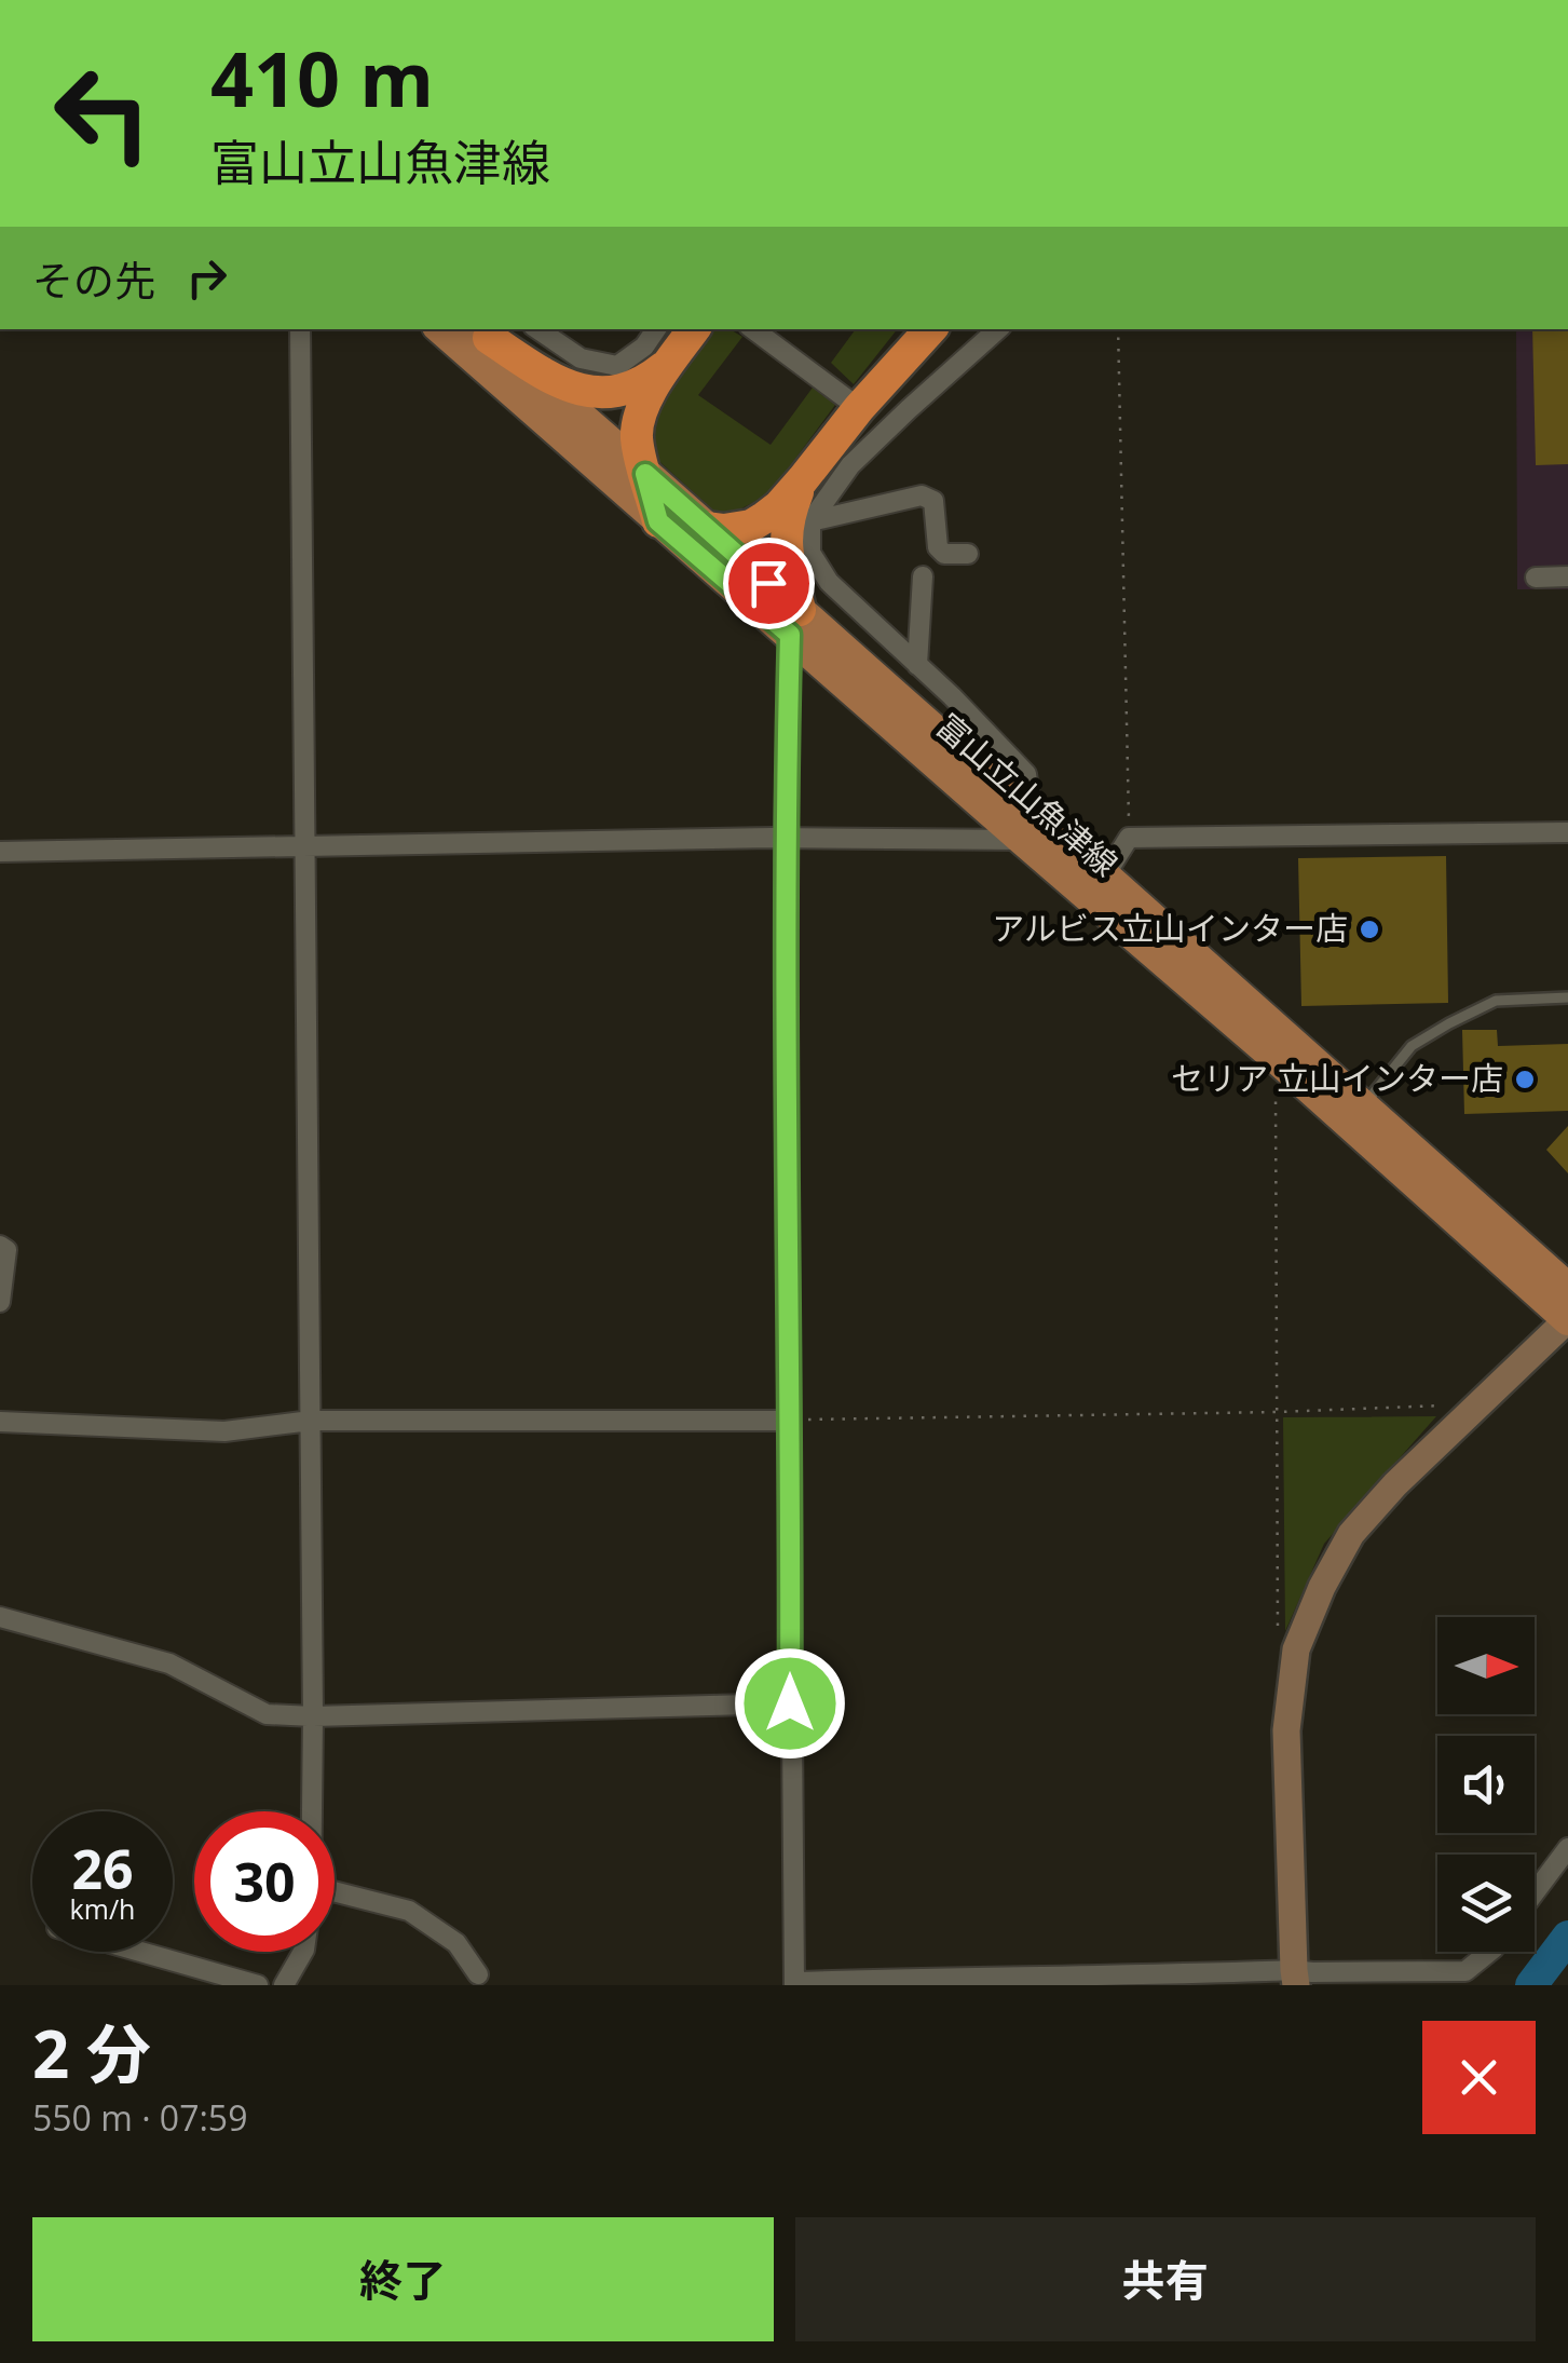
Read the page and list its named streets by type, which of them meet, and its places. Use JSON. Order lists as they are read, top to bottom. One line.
{"streets":{"main road":["富山立山魚津線"]},"places":["アルビス立山インター店","セリア 立山インター店"],"north":"right","page":{"turn":["410 m","富山立山魚津線"],"then":"その先","speed":"26 km/h","limit":"30","heading":["2 分","550 m · 07:59"],"buttons":["終了","共有"]}}
